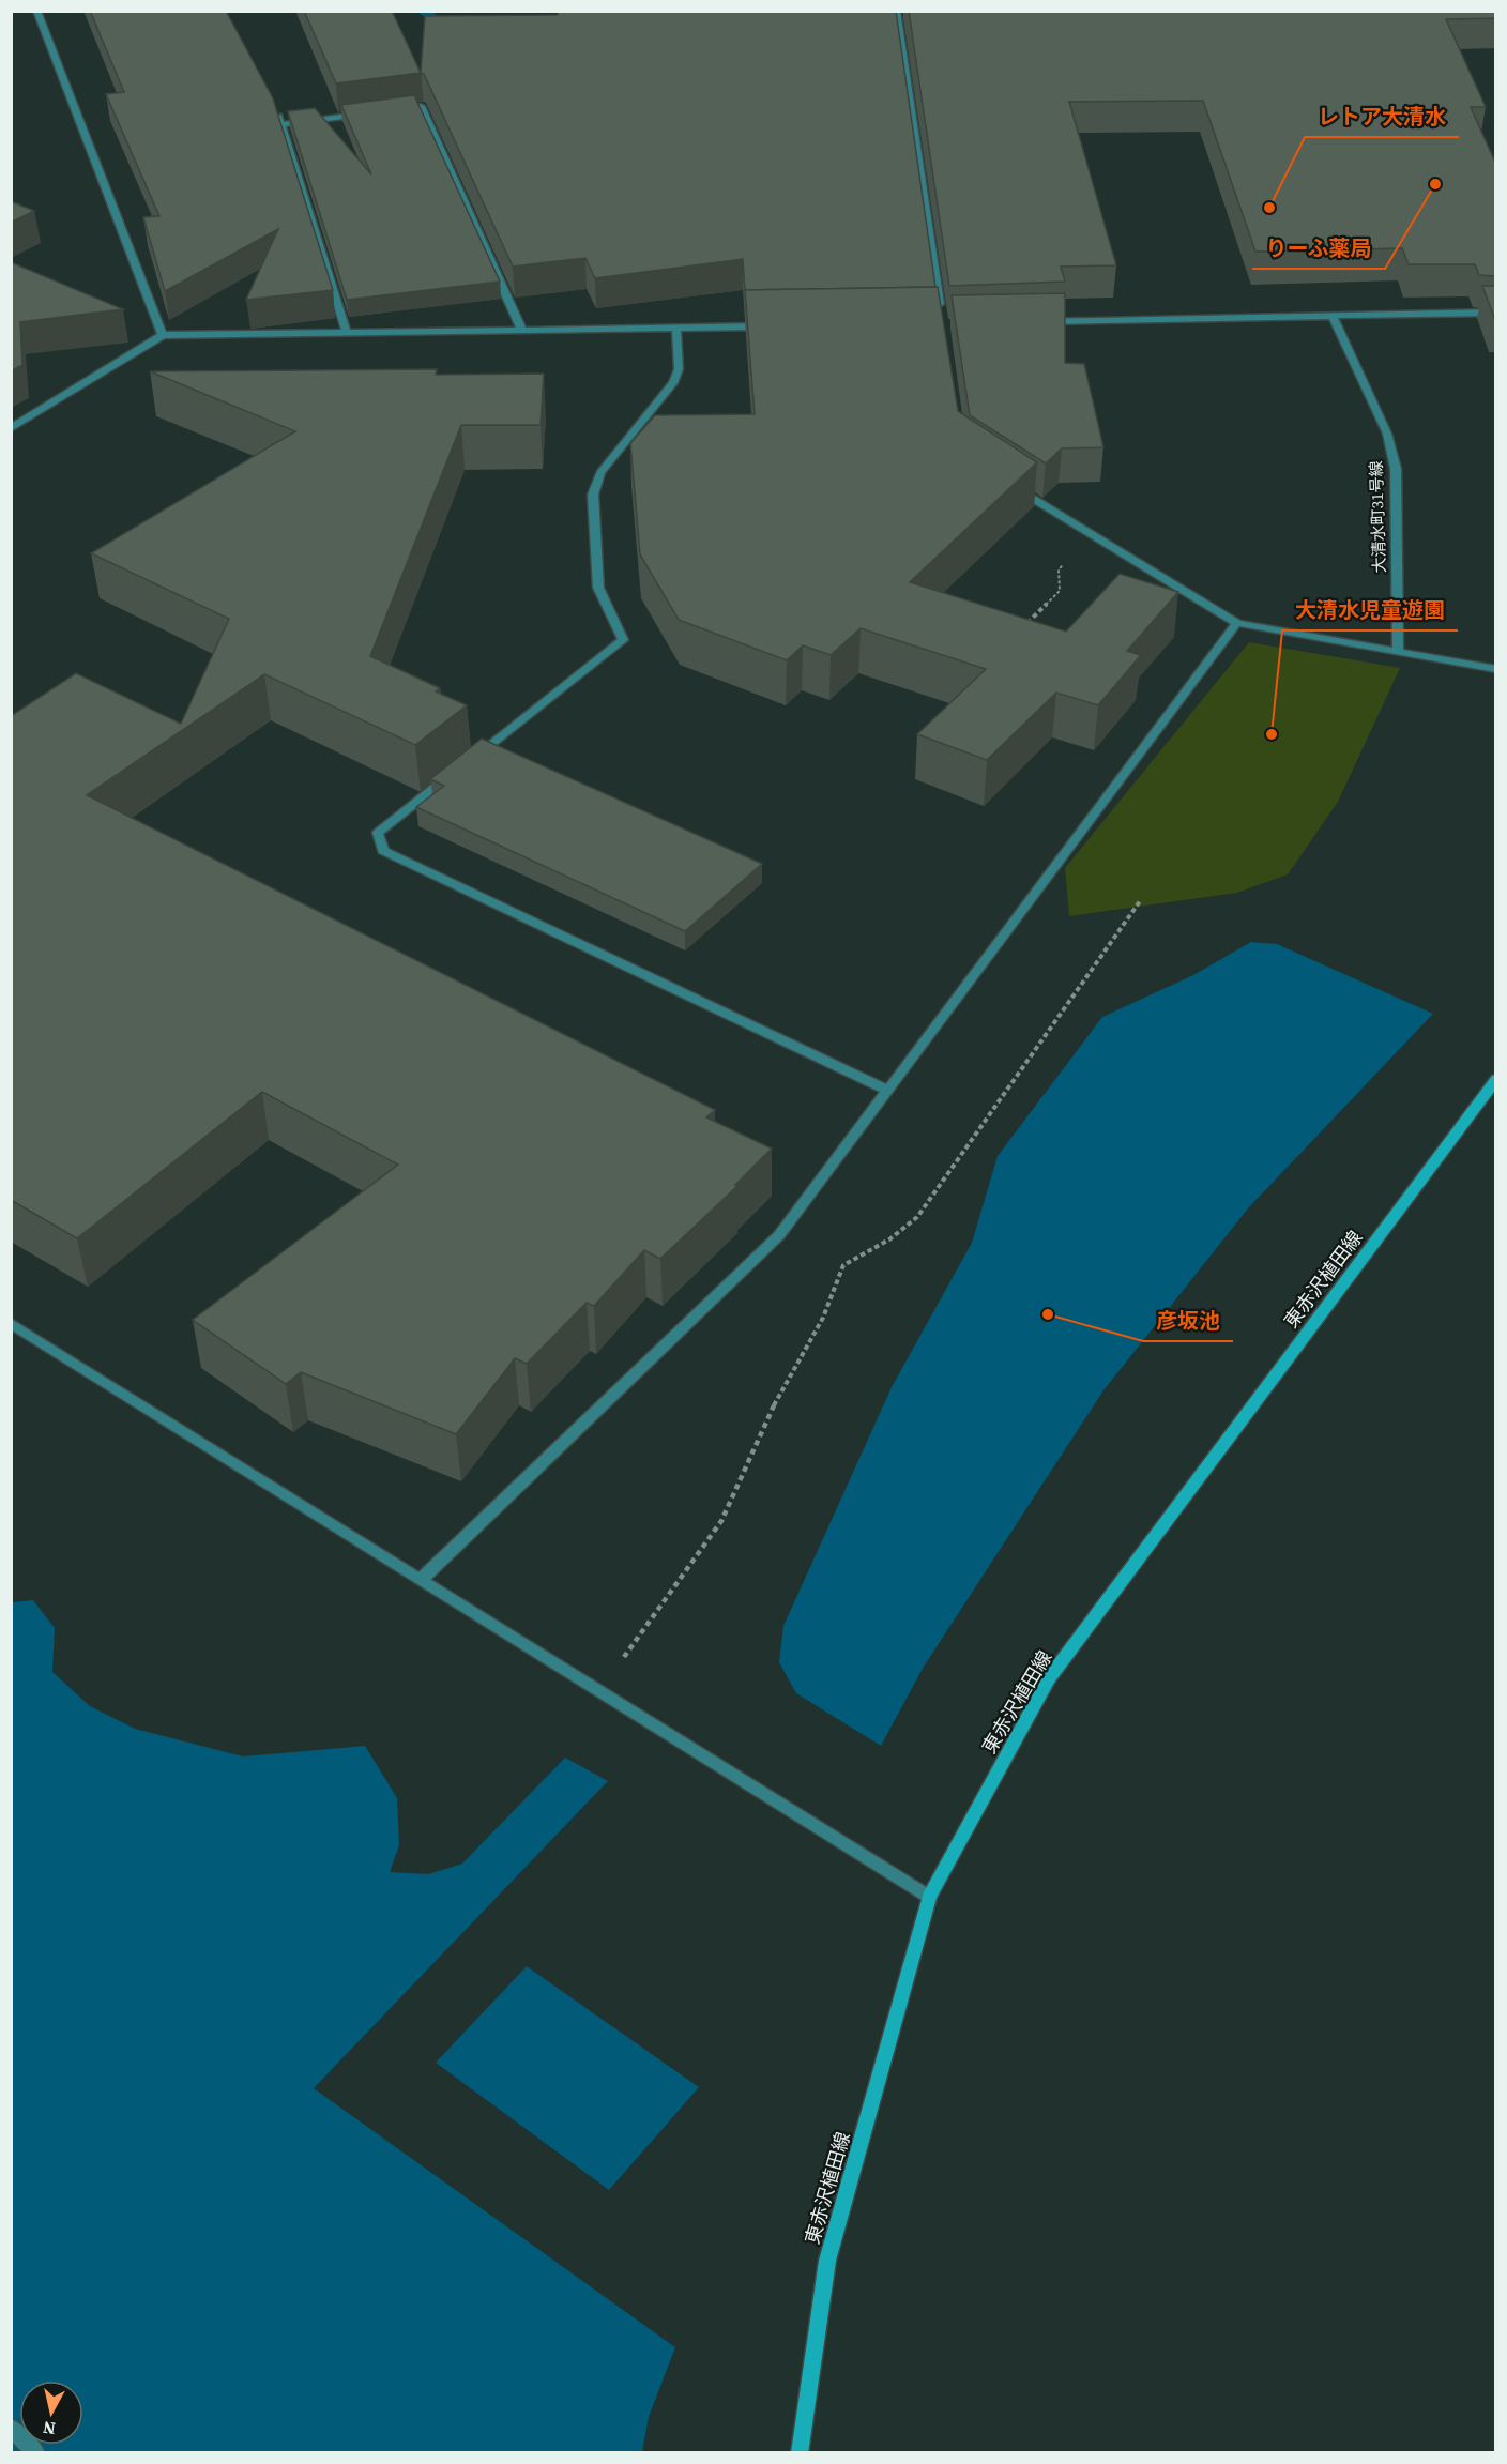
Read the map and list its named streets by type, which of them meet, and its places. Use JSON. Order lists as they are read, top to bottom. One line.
{"streets":{"main road":["東赤沢植田線"],"street":["大清水町31号線"]},"places":["りーふ薬局","レトア大清水","大清水児童遊園","彦坂池"],"north":"bottom"}
